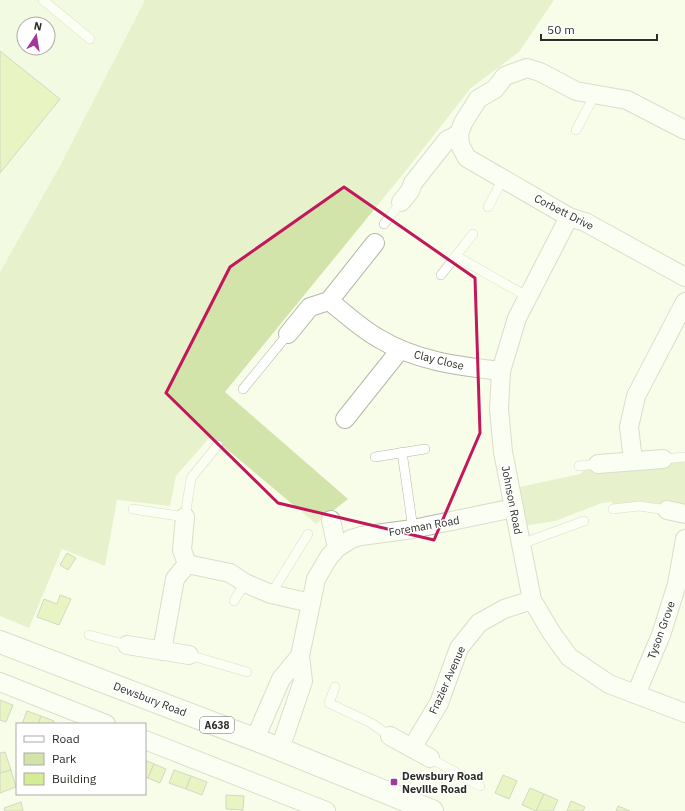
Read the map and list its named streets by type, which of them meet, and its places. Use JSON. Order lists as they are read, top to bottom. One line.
{"streets":{"highway":["Dewsbury Road","A638"],"street":["Corbett Drive","Clay Close","Johnson Road","Foreman Road","Tyson Grove","Frazier Avenue"]},"crossings":[["Corbett Drive","Johnson Road"],["Clay Close","Johnson Road"],["Johnson Road","Foreman Road"],["Johnson Road","Tyson Grove"],["Johnson Road","Frazier Avenue"],["Foreman Road","Dewsbury Road"]],"places":{"transit":["Dewsbury Road Neville Road"]},"legend":["Road","Park","Building"],"scale_bar":"50 m","north":"top"}
